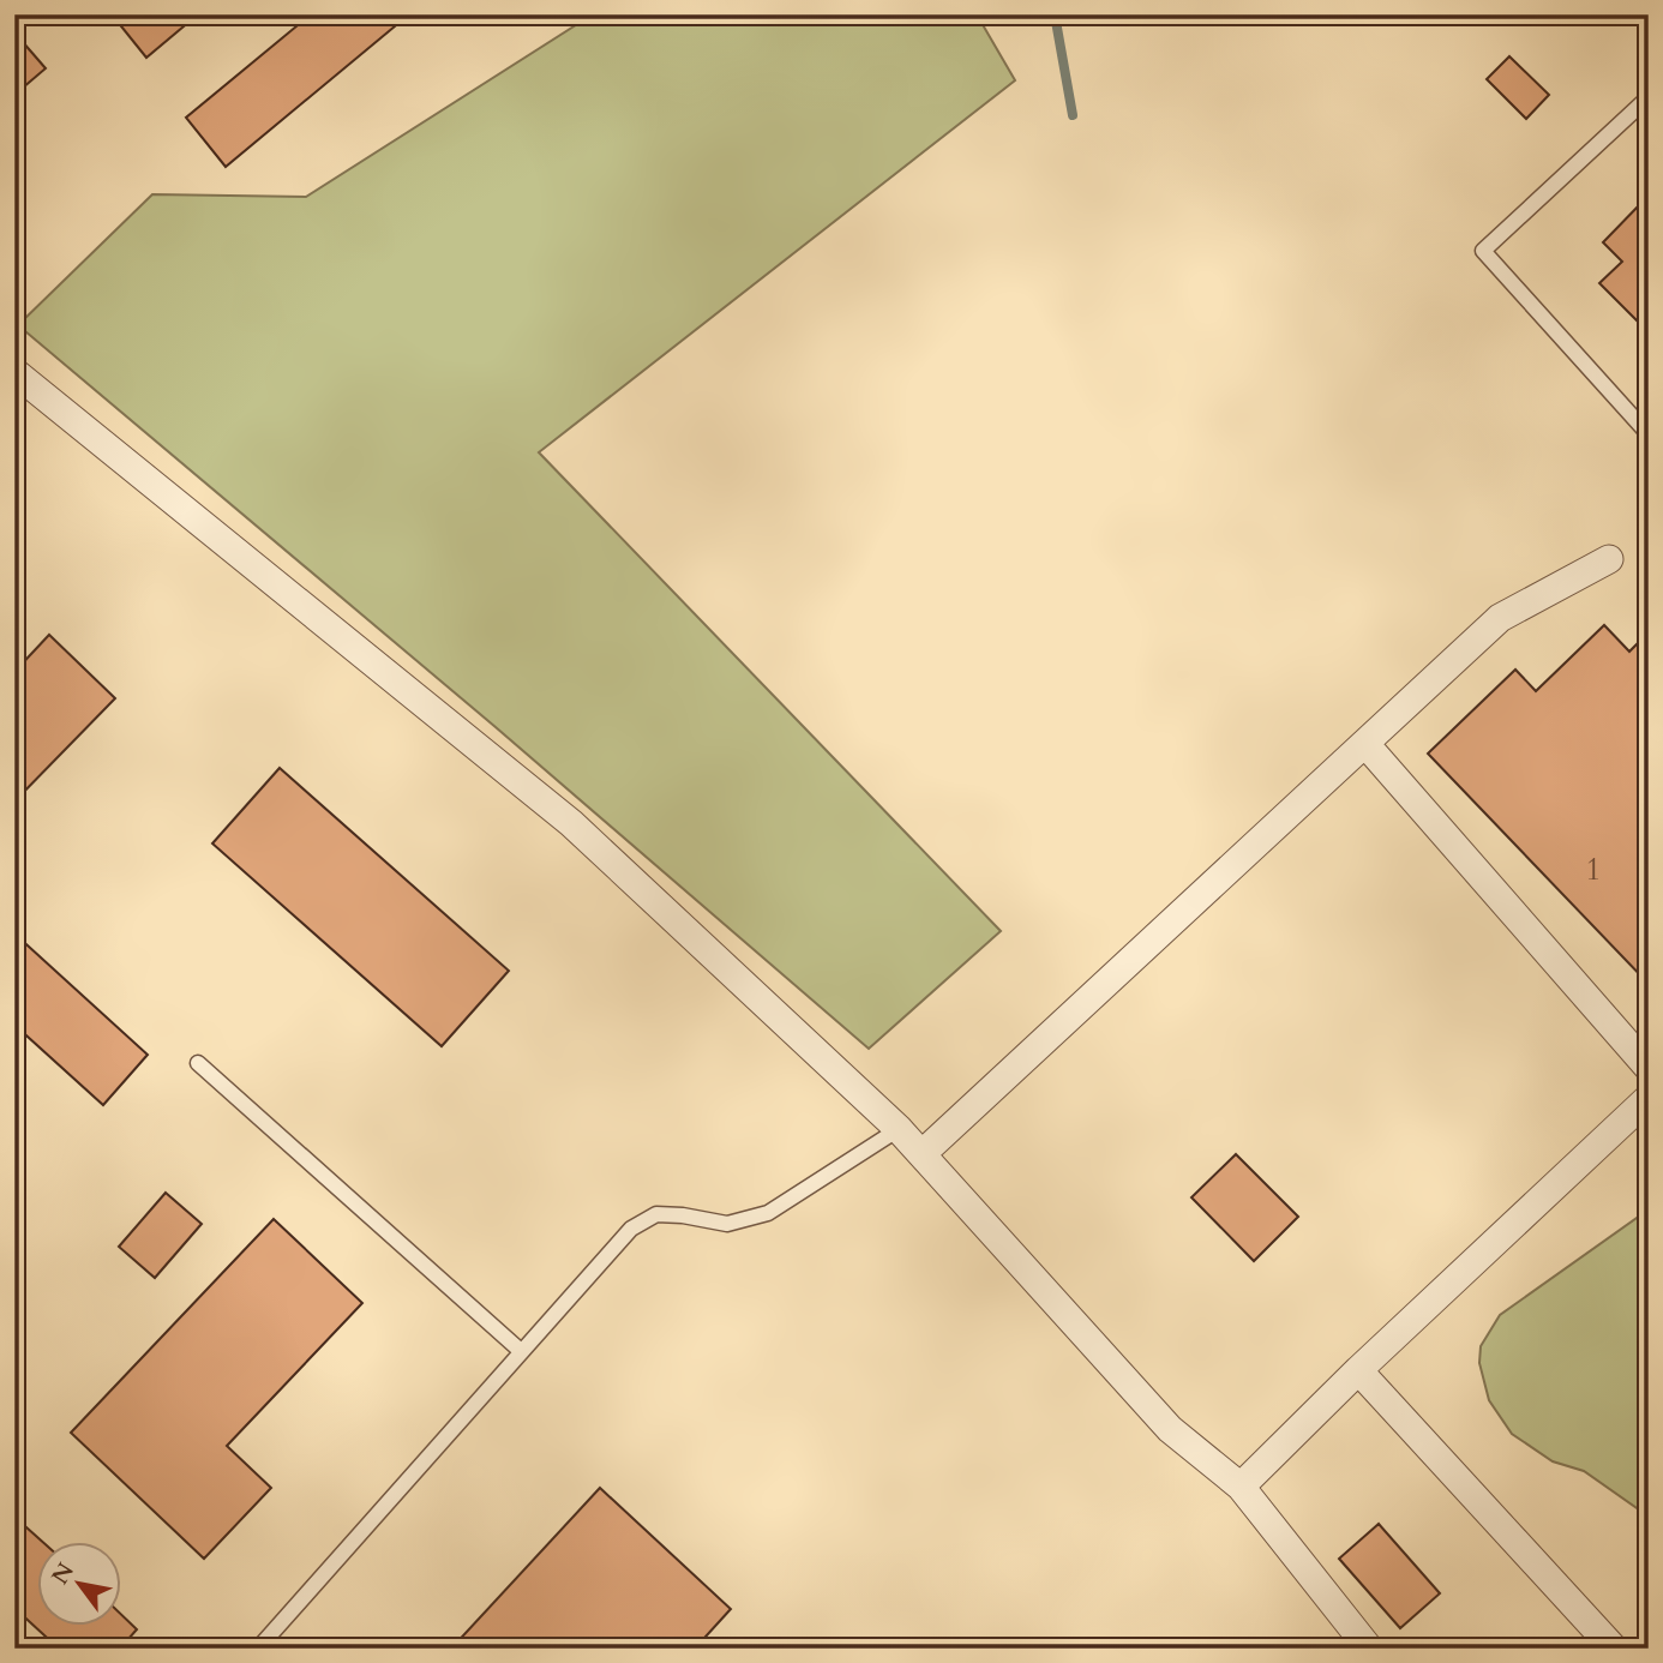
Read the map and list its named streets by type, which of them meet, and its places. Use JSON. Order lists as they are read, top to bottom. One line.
{"house_numbers":["1"],"north":"top left"}
